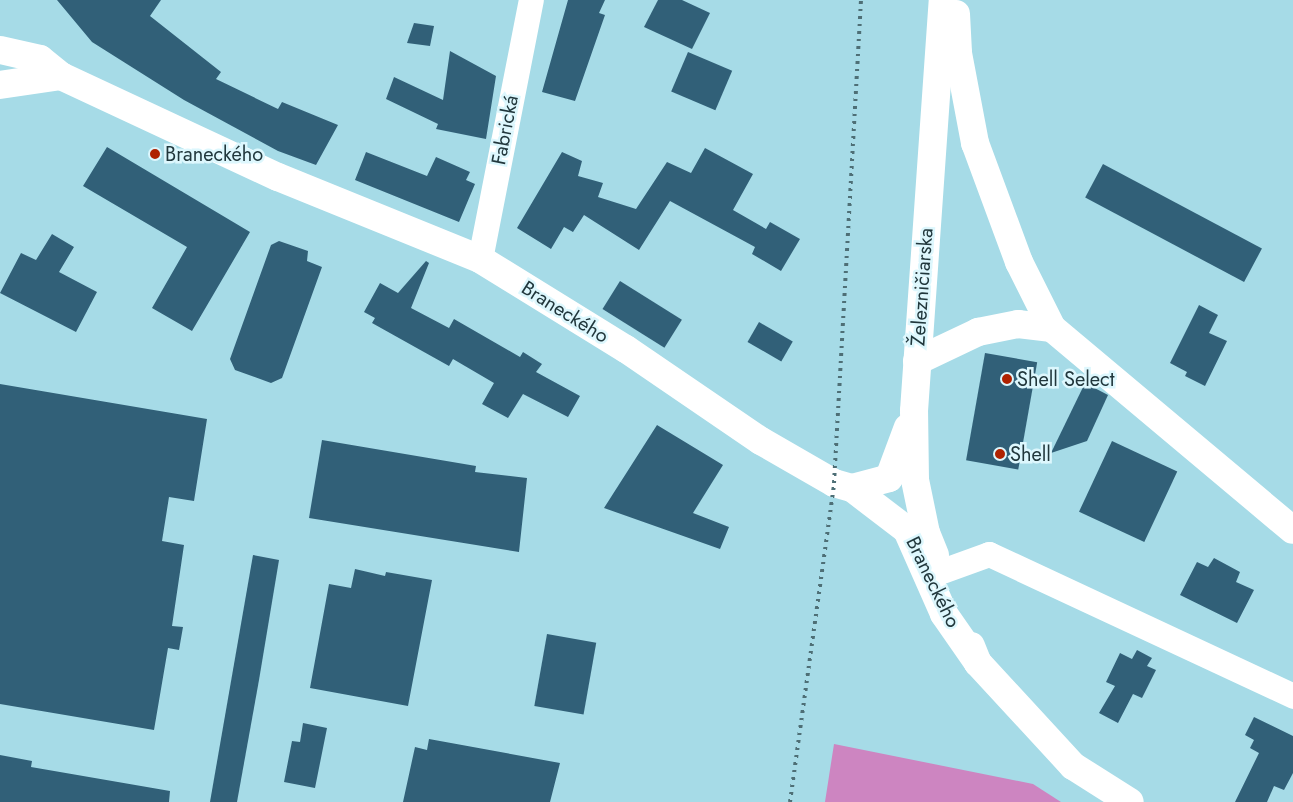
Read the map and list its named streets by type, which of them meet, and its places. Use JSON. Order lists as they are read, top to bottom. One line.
{"streets":{"street":["Fabrická","Železničiarska","Braneckého"]},"crossings":[["Fabrická","Braneckého"],["Železničiarska","Braneckého"]],"places":["Braneckého","Shell Select","Shell"]}
